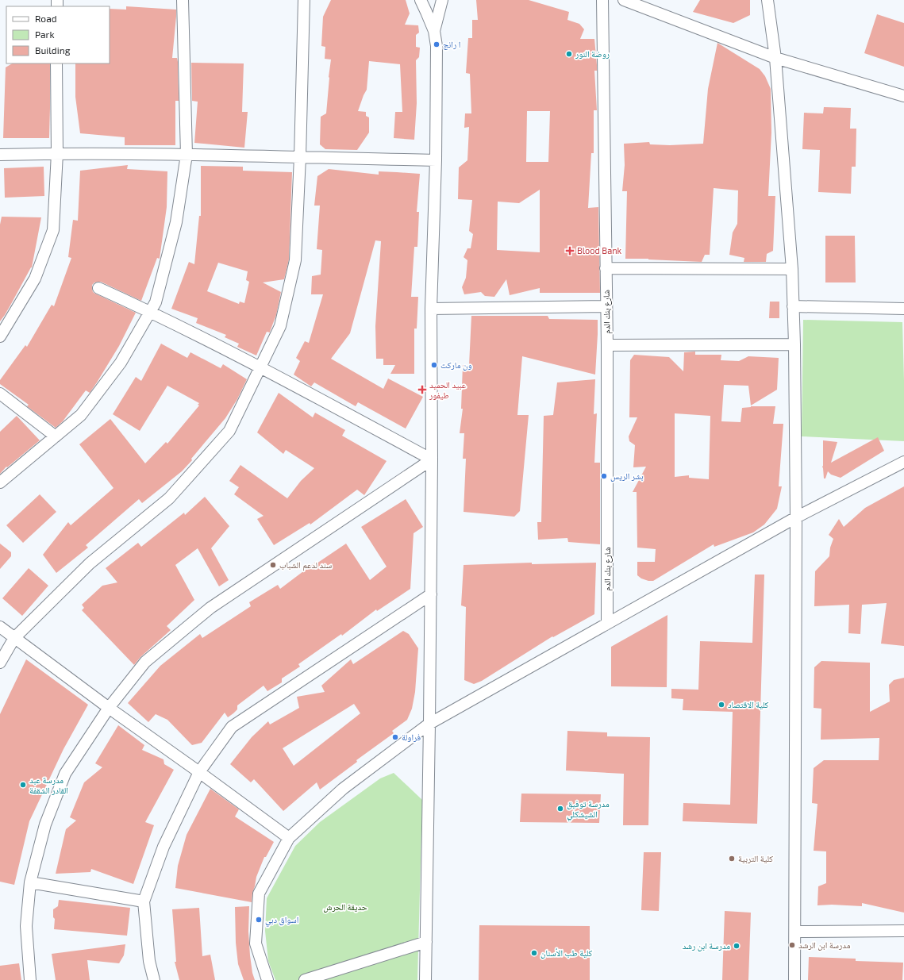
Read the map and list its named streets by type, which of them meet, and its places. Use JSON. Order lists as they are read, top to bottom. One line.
{"streets":{"street":["شارع بنك الدم"]},"parks":["حديقة الحرش"],"places":{"other":["ا رانج","روضة النور","ون ماركت","بشر الريس","سند لدعم الشباب","كلية الاقتصاد","فراولة","مدرسة عبد القادر الشقفة","مدرسة توفيق الشيشكلي","كلية التربية","اسواق دبي","مدرسة ابن الرشد","مدرسة ابن رشد","كلية طب الأسنان"],"health":["Blood Bank","عبيد الحميد طيفور"]},"legend":["Road","Park","Building"]}
